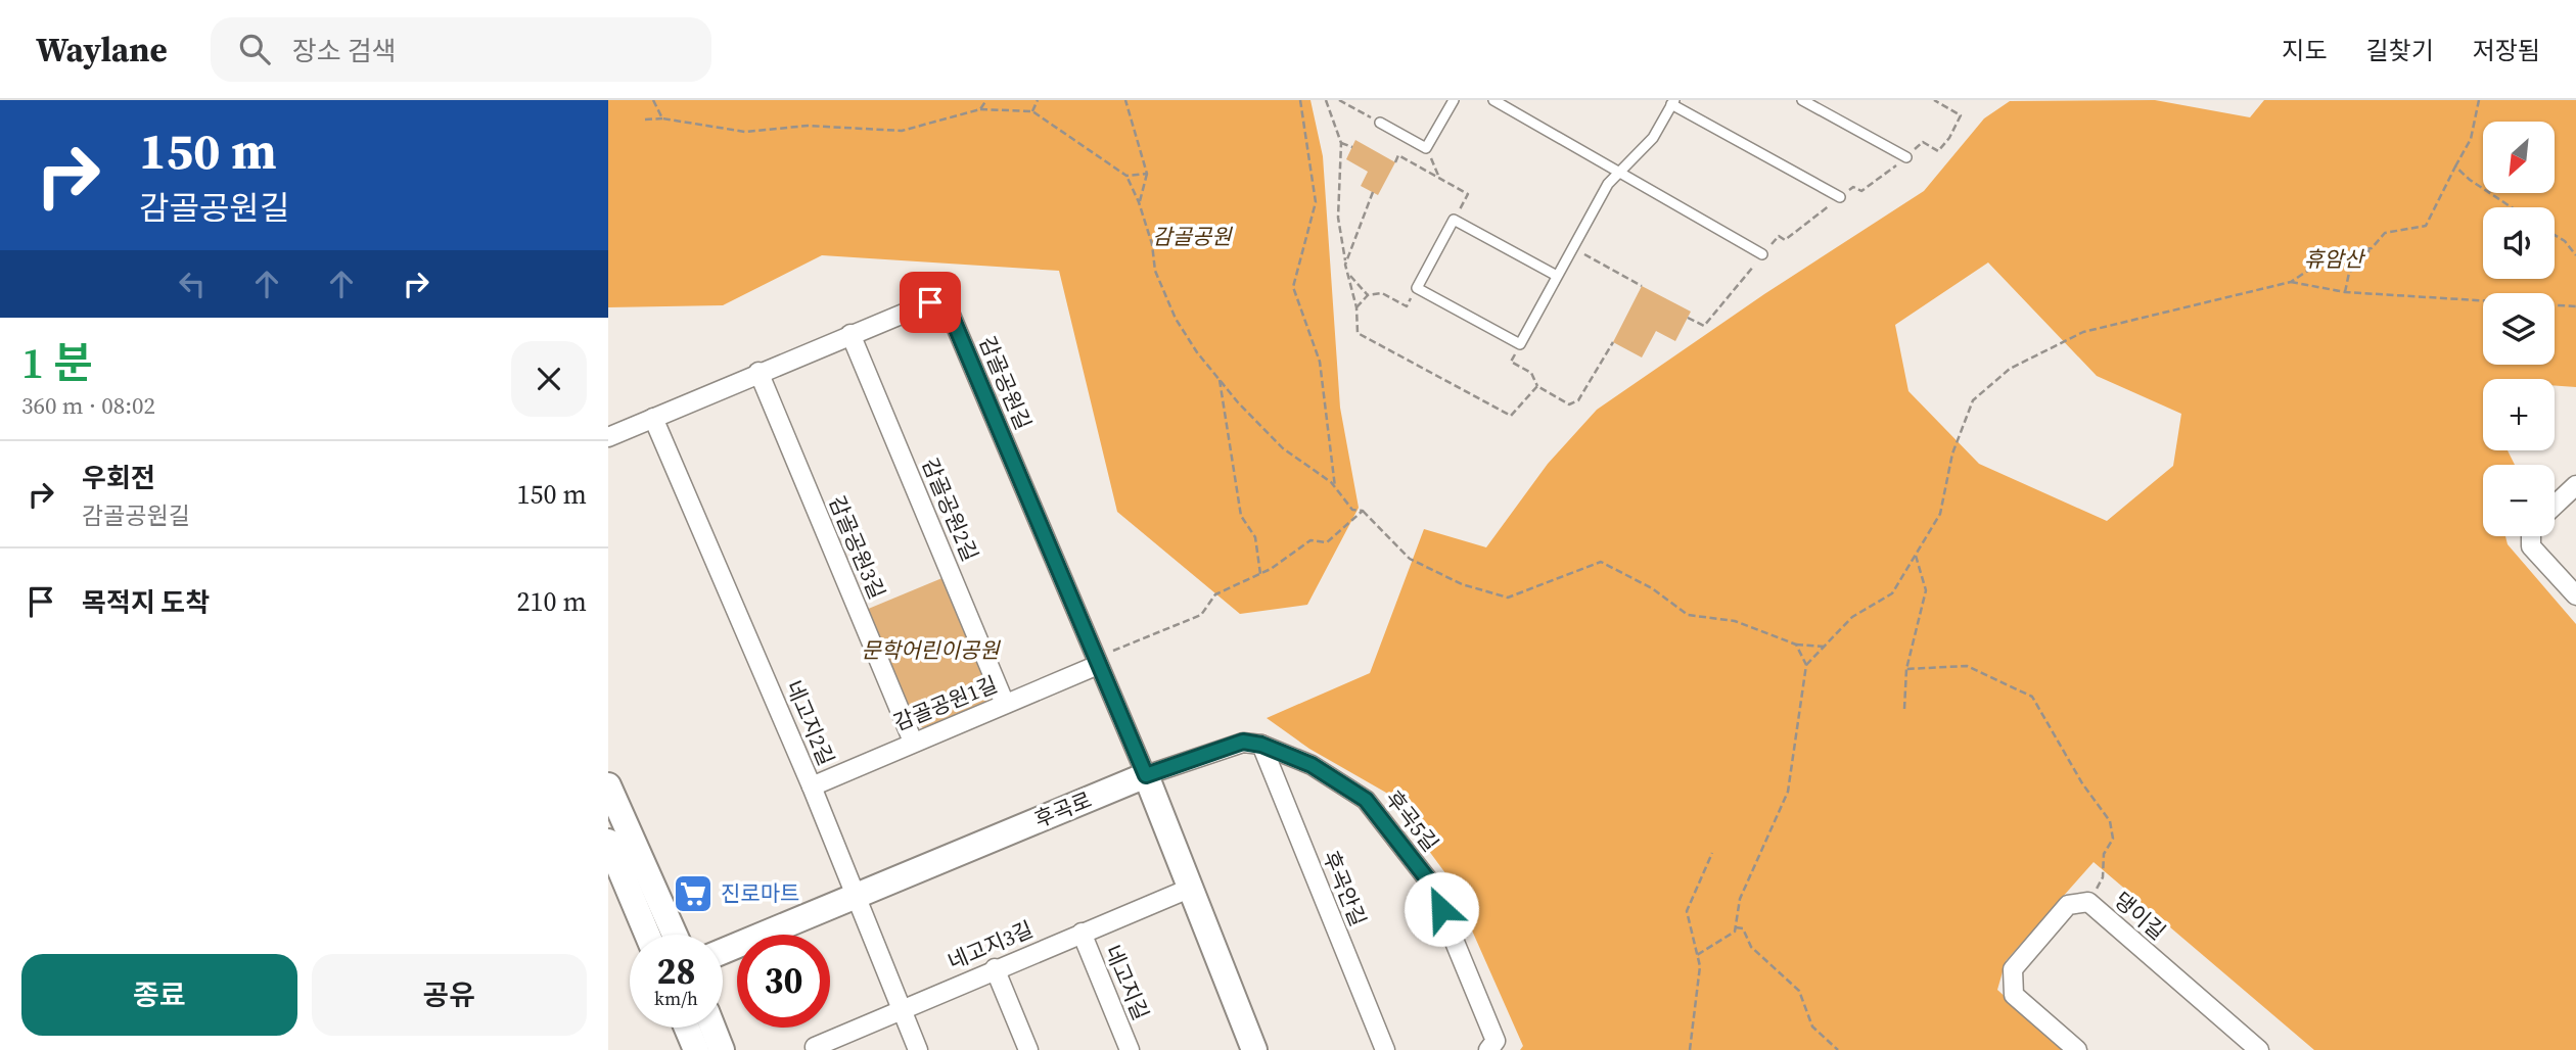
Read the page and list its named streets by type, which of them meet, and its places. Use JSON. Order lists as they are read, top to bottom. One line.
{"streets":{"street":["감골공원길","감골공원2길","감골공원3길","감골공원1길","네고지2길","후곡로","후곡5길","후곡안길","댕이길","네고지3길","네고지길"]},"crossings":[["감골공원길","감골공원2길"],["감골공원길","감골공원3길"],["감골공원길","감골공원1길"],["감골공원길","네고지2길"],["감골공원길","후곡로"],["감골공원길","후곡5길"],["감골공원2길","감골공원1길"],["감골공원3길","감골공원1길"],["감골공원1길","네고지2길"],["네고지2길","후곡로"],["네고지2길","네고지3길"],["후곡로","후곡5길"],["후곡5길","후곡안길"],["네고지3길","네고지길"]],"parks":["감골공원","휴암산","문학어린이공원"],"places":{"supermarket":["진로마트"]},"north":"bottom left","page":{"header":"Waylane","search":"장소 검색","nav":["지도","길찾기","저장됨"],"turn":["150 m","감골공원길"],"map_buttons":["+","−"],"heading":["1 분","360 m · 08:02"],"list":[{"name":"우회전","note":"감골공원길","value":"150 m"},{"name":"목적지 도착","value":"210 m"}],"speed":"28 km/h","limit":"30","buttons":["종료","공유"]}}
